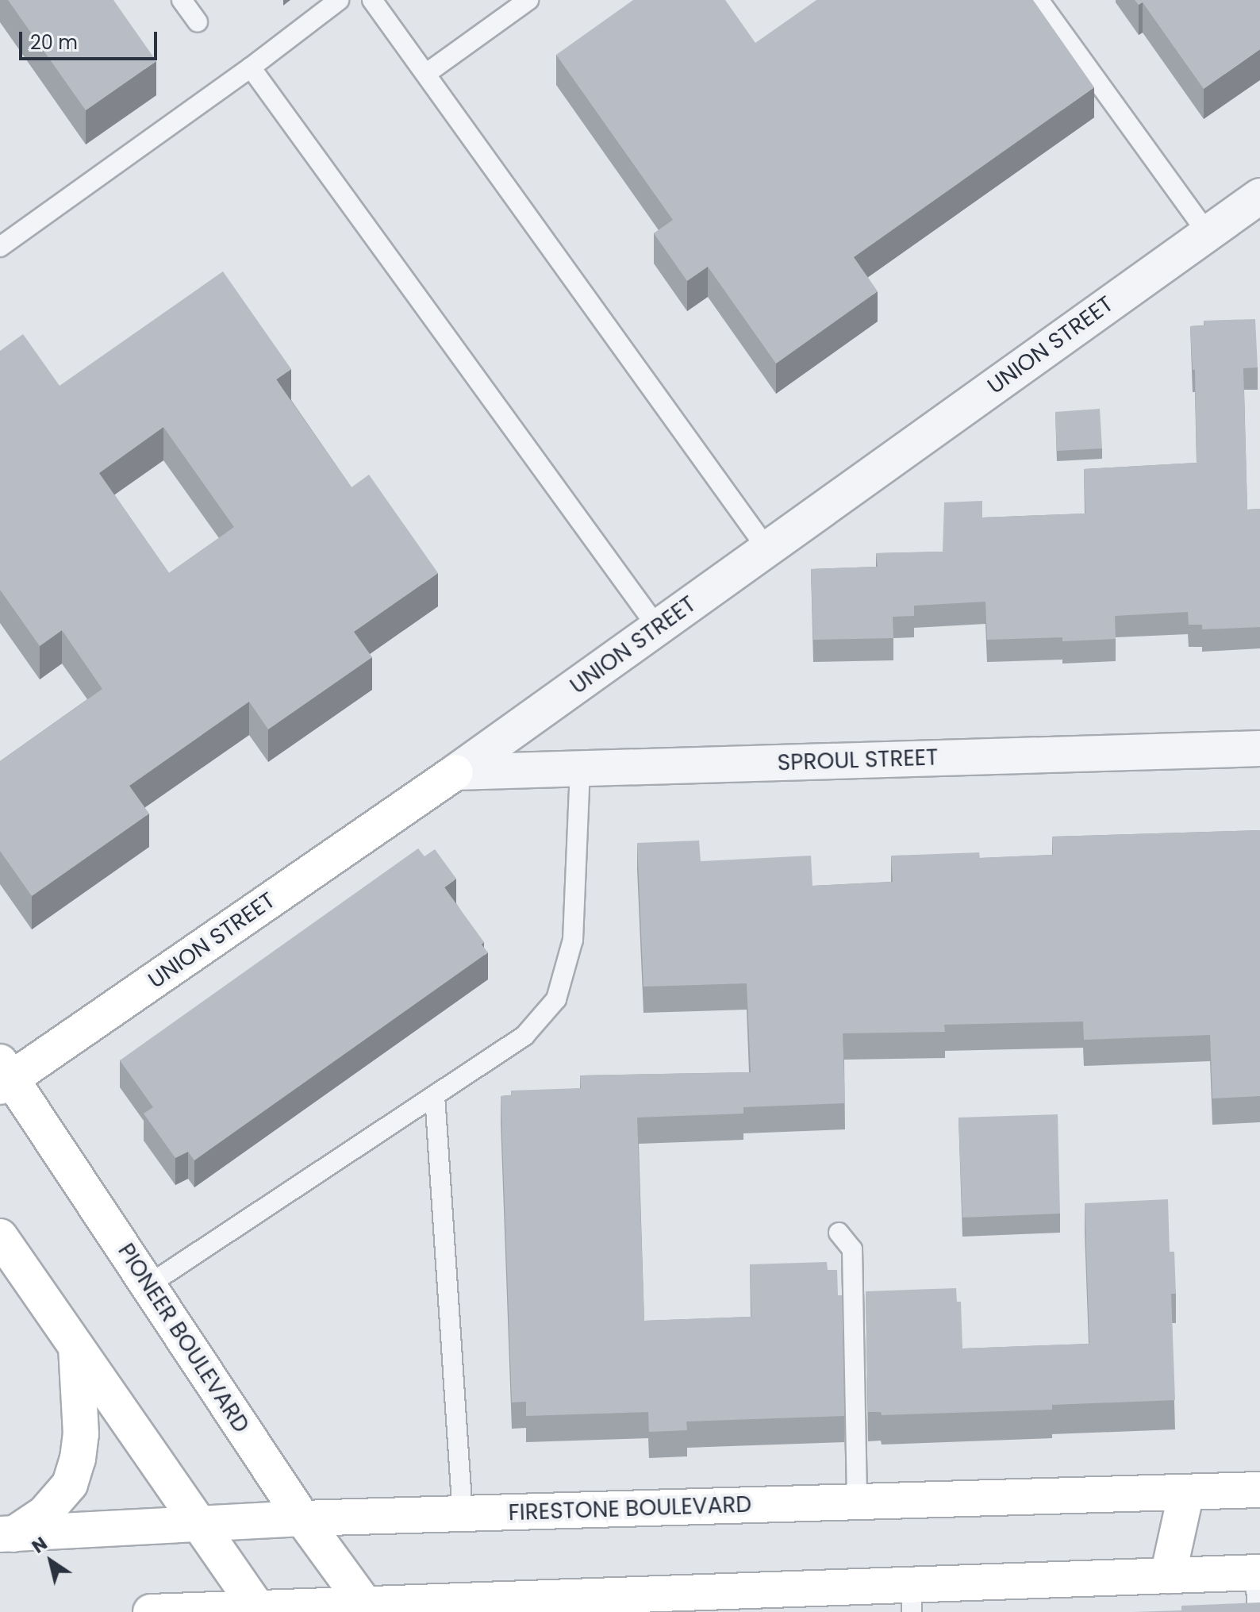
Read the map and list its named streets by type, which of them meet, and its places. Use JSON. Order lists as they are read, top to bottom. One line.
{"streets":{"main road":["UNION STREET","PIONEER BOULEVARD","FIRESTONE BOULEVARD"],"street":["SPROUL STREET"]},"crossings":[["UNION STREET","SPROUL STREET"],["UNION STREET","PIONEER BOULEVARD"],["PIONEER BOULEVARD","FIRESTONE BOULEVARD"]],"scale_bar":"20 m","north":"top left"}
